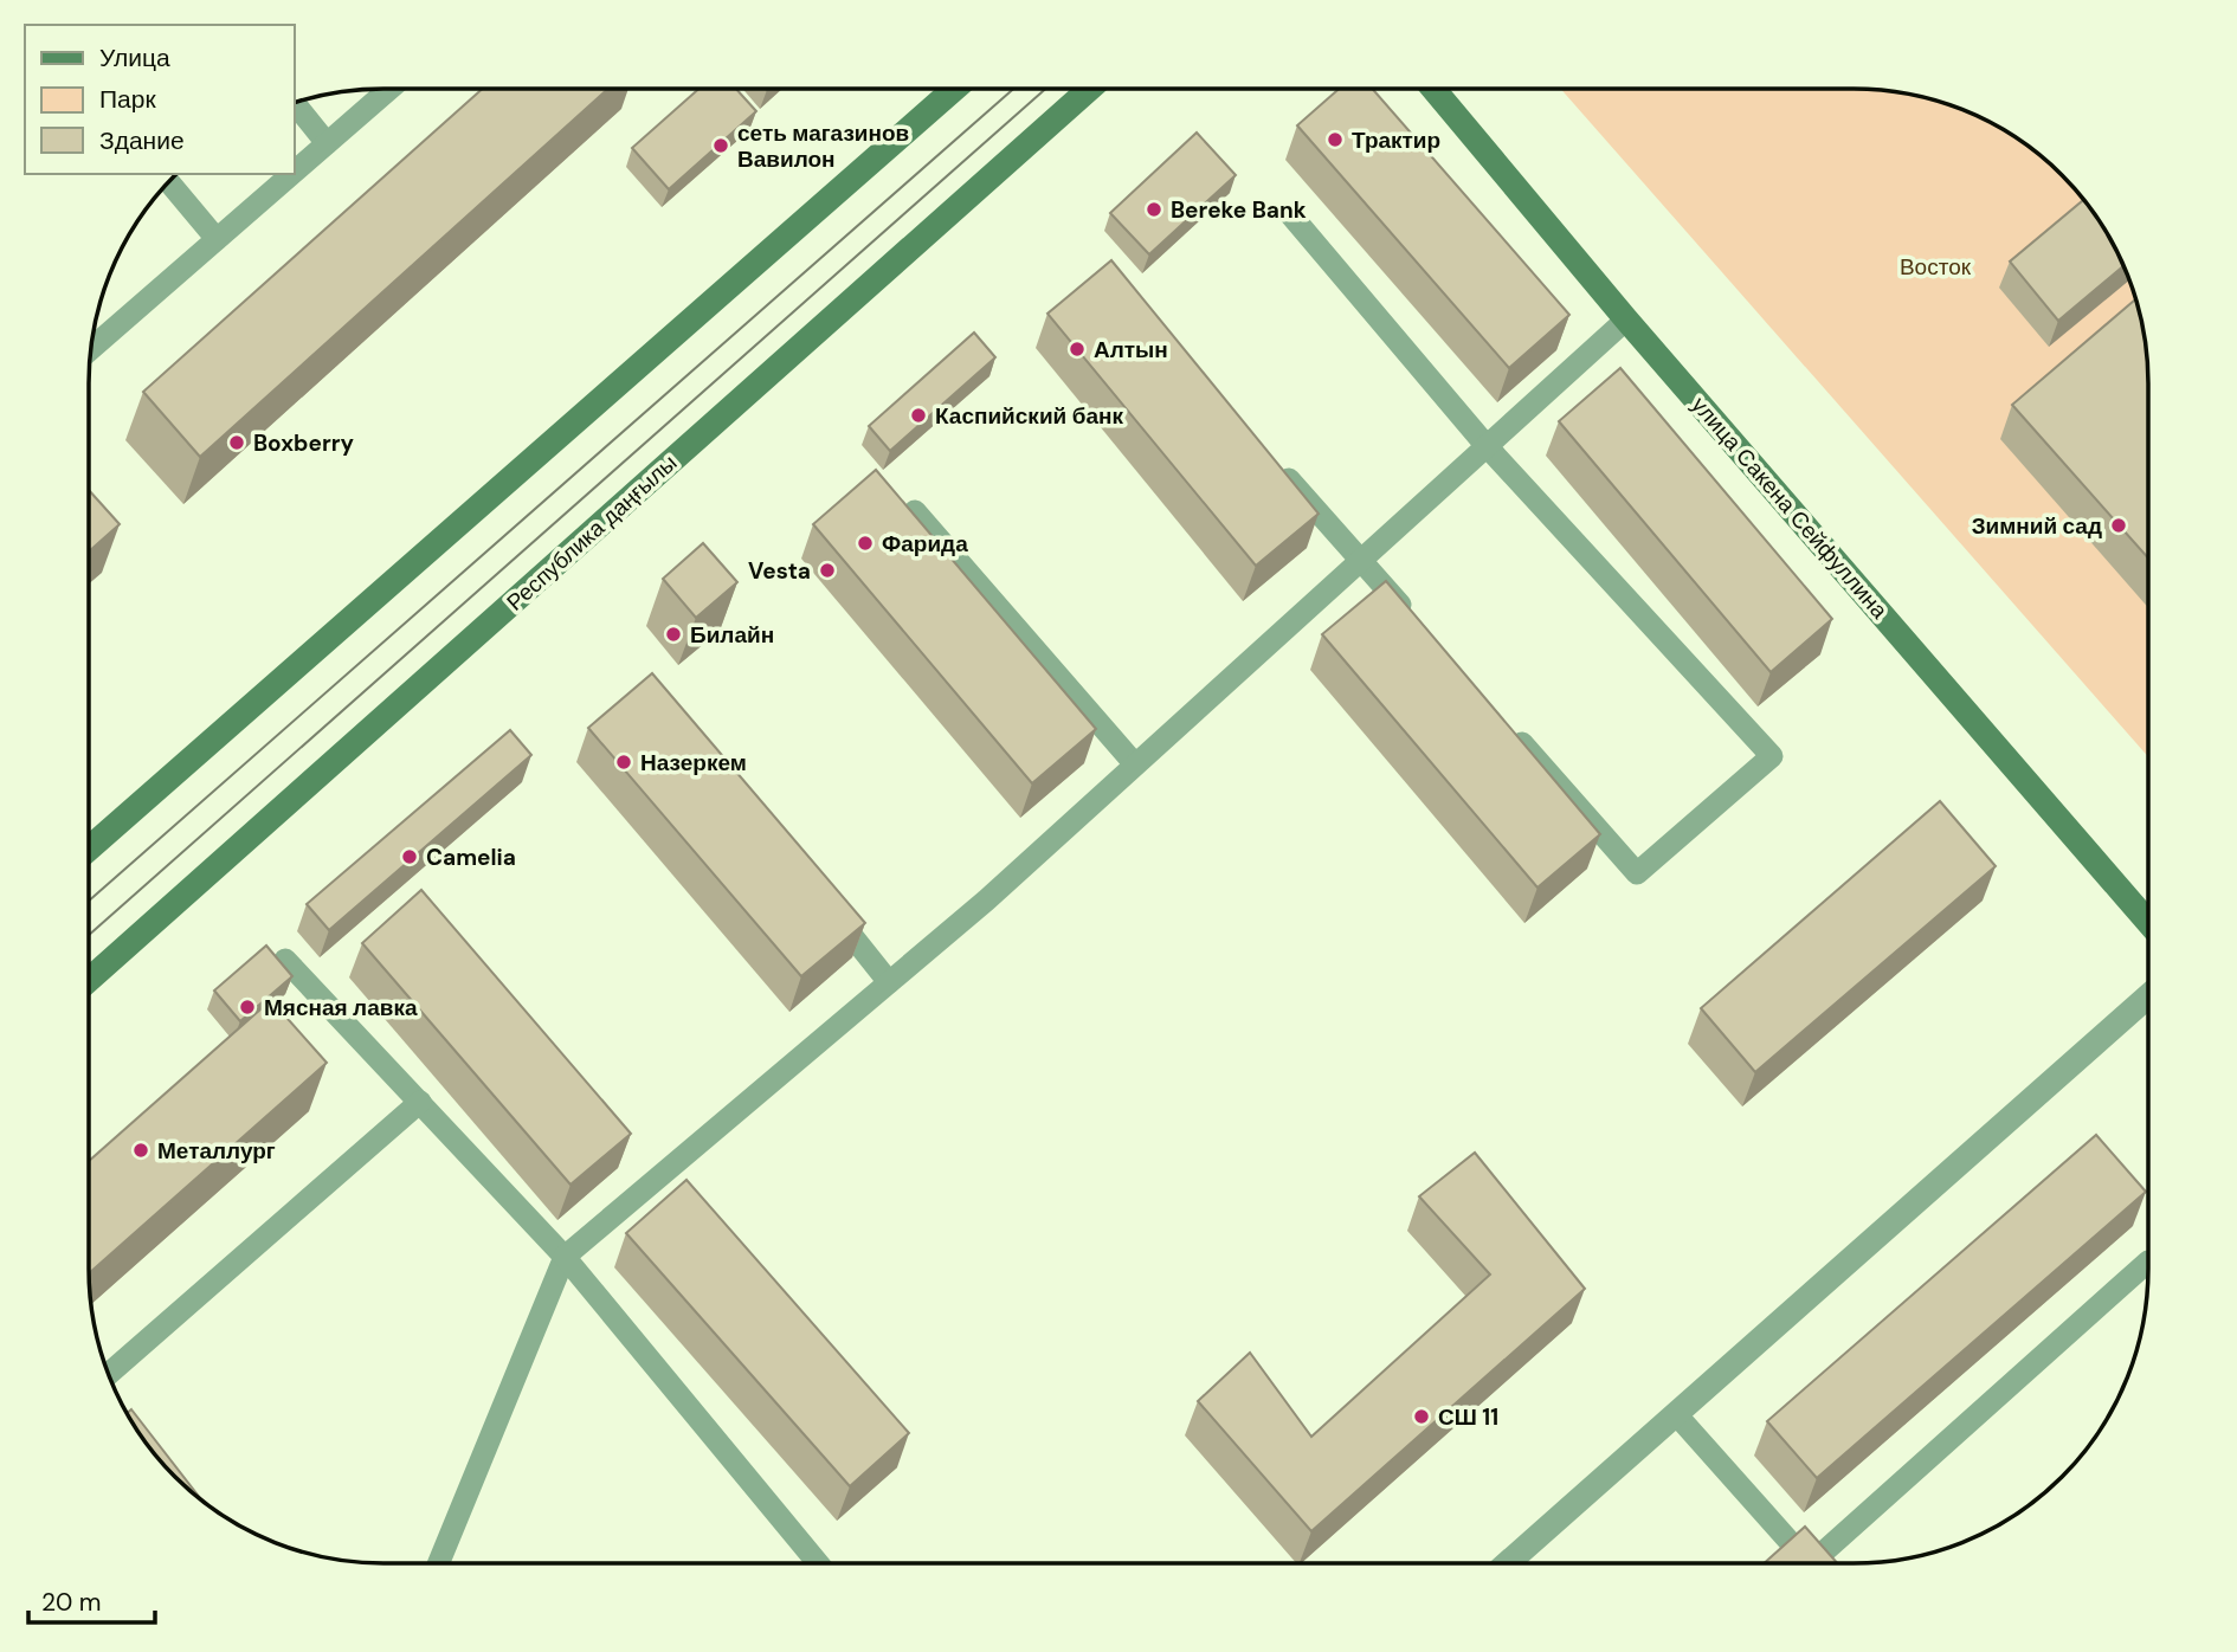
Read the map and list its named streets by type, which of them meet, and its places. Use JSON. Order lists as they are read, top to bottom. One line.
{"streets":{"main road":["улица Сакена Сейфуллина","Республика даңғылы"]},"parks":["Восток"],"places":["Трактир","сеть магазинов Вавилон","Bereke Bank","Алтын","Каспийский банк","Boxberry","Зимний сад","Фарида","Vesta","Билайн","Назеркем","Camelia","Мясная лавка","Металлург","СШ 11"],"legend":["Улица","Парк","Здание"],"scale_bar":"20 m"}
